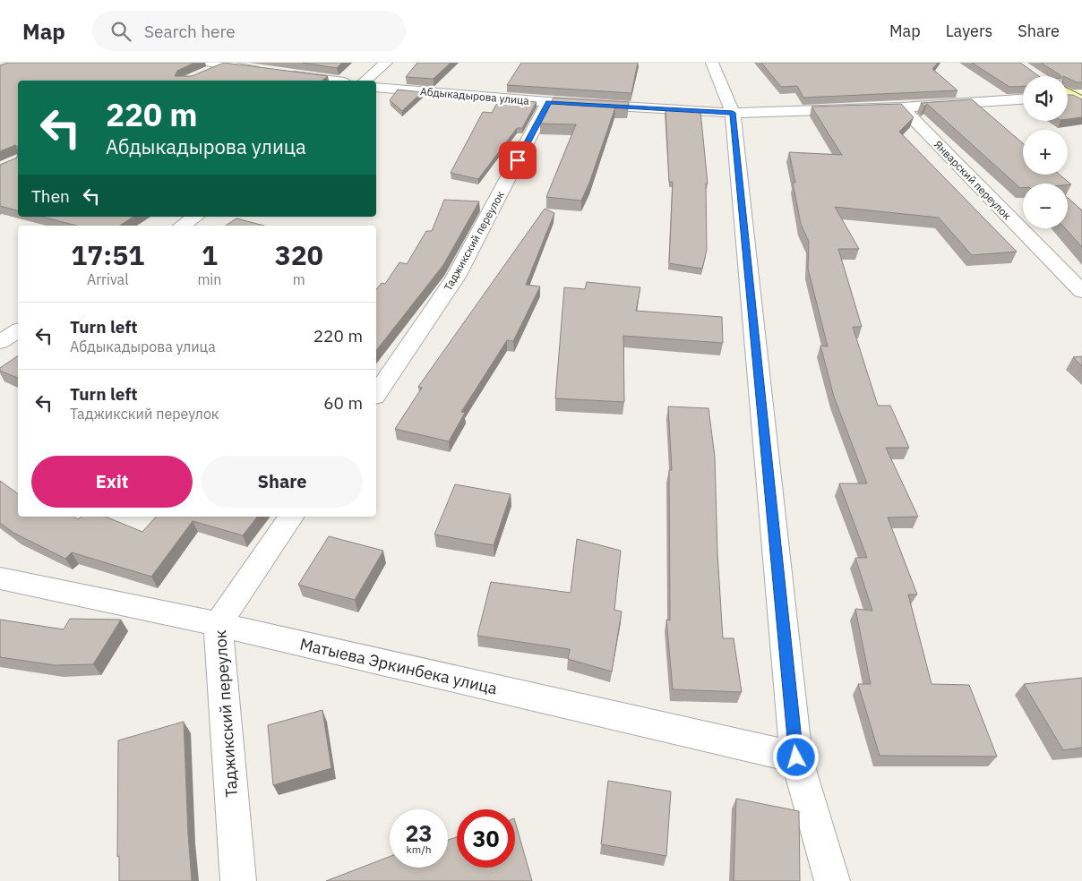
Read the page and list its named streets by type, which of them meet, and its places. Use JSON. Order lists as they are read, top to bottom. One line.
{"streets":{"street":["Абдыкадырова улица","Январский переулок","Таджикский переулок","Матыева Эркинбека улица"]},"crossings":[["Абдыкадырова улица","Январский переулок"],["Абдыкадырова улица","Таджикский переулок"],["Таджикский переулок","Матыева Эркинбека улица"]],"page":{"header":"Map","search":"Search here","nav":["Map","Layers","Share"],"map_buttons":["+","−"],"turn":["220 m","Абдыкадырова улица"],"then":"Then","eta":["17:51","Arrival","1","min","320","m"],"list":[{"name":"Turn left","note":"Абдыкадырова улица","value":"220 m"},{"name":"Turn left","note":"Таджикский переулок","value":"60 m"}],"buttons":["Exit","Share"],"speed":"23 km/h","limit":"30"}}
